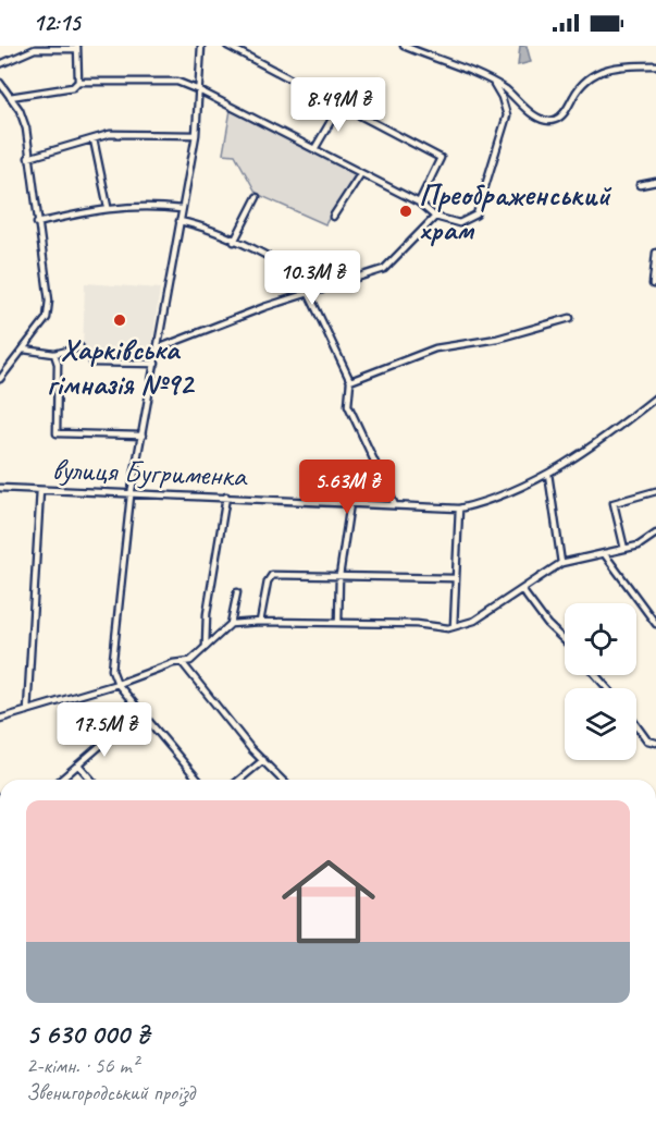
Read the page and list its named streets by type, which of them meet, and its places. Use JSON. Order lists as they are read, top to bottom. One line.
{"streets":{"street":["вулиця Бугрименка"]},"places":["Преображенський храм","Харківська гімназія №92"],"page":{"status":"12:15","price":["8.49M ₴","10.3M ₴","5.63M ₴","17.5M ₴"],"list":[{"name":"5 630 000 ₴","note":"2-кімн. · 56 m² · Звенигородський проїзд"}]}}
